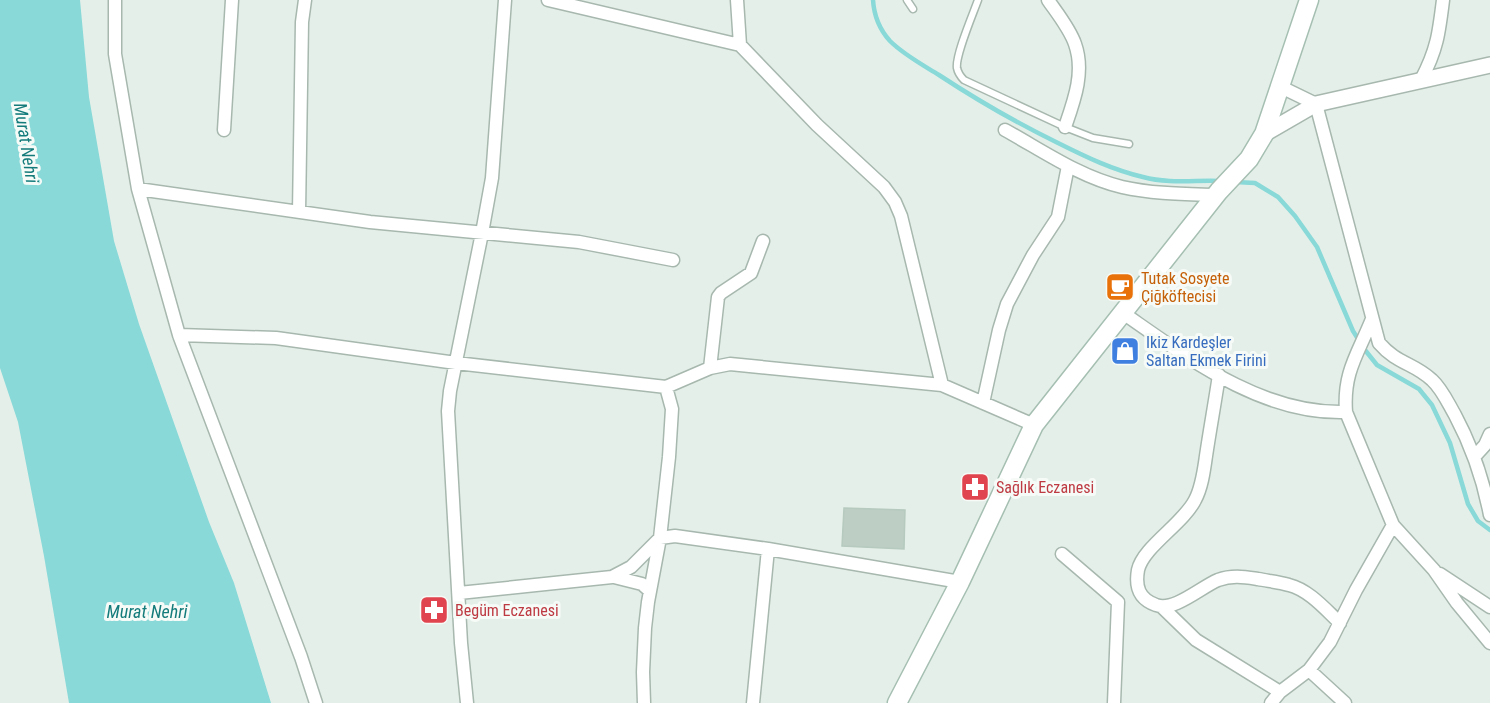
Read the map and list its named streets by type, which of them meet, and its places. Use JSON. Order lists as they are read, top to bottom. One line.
{"water":["Murat Nehri"],"places":{"cafe":["Tutak Sosyete Çiğköftecisi"],"shop":["Ikiz Kardeşler Saltan Ekmek Firini"],"pharmacy":["Sağlık Eczanesi","Begüm Eczanesi"]}}
